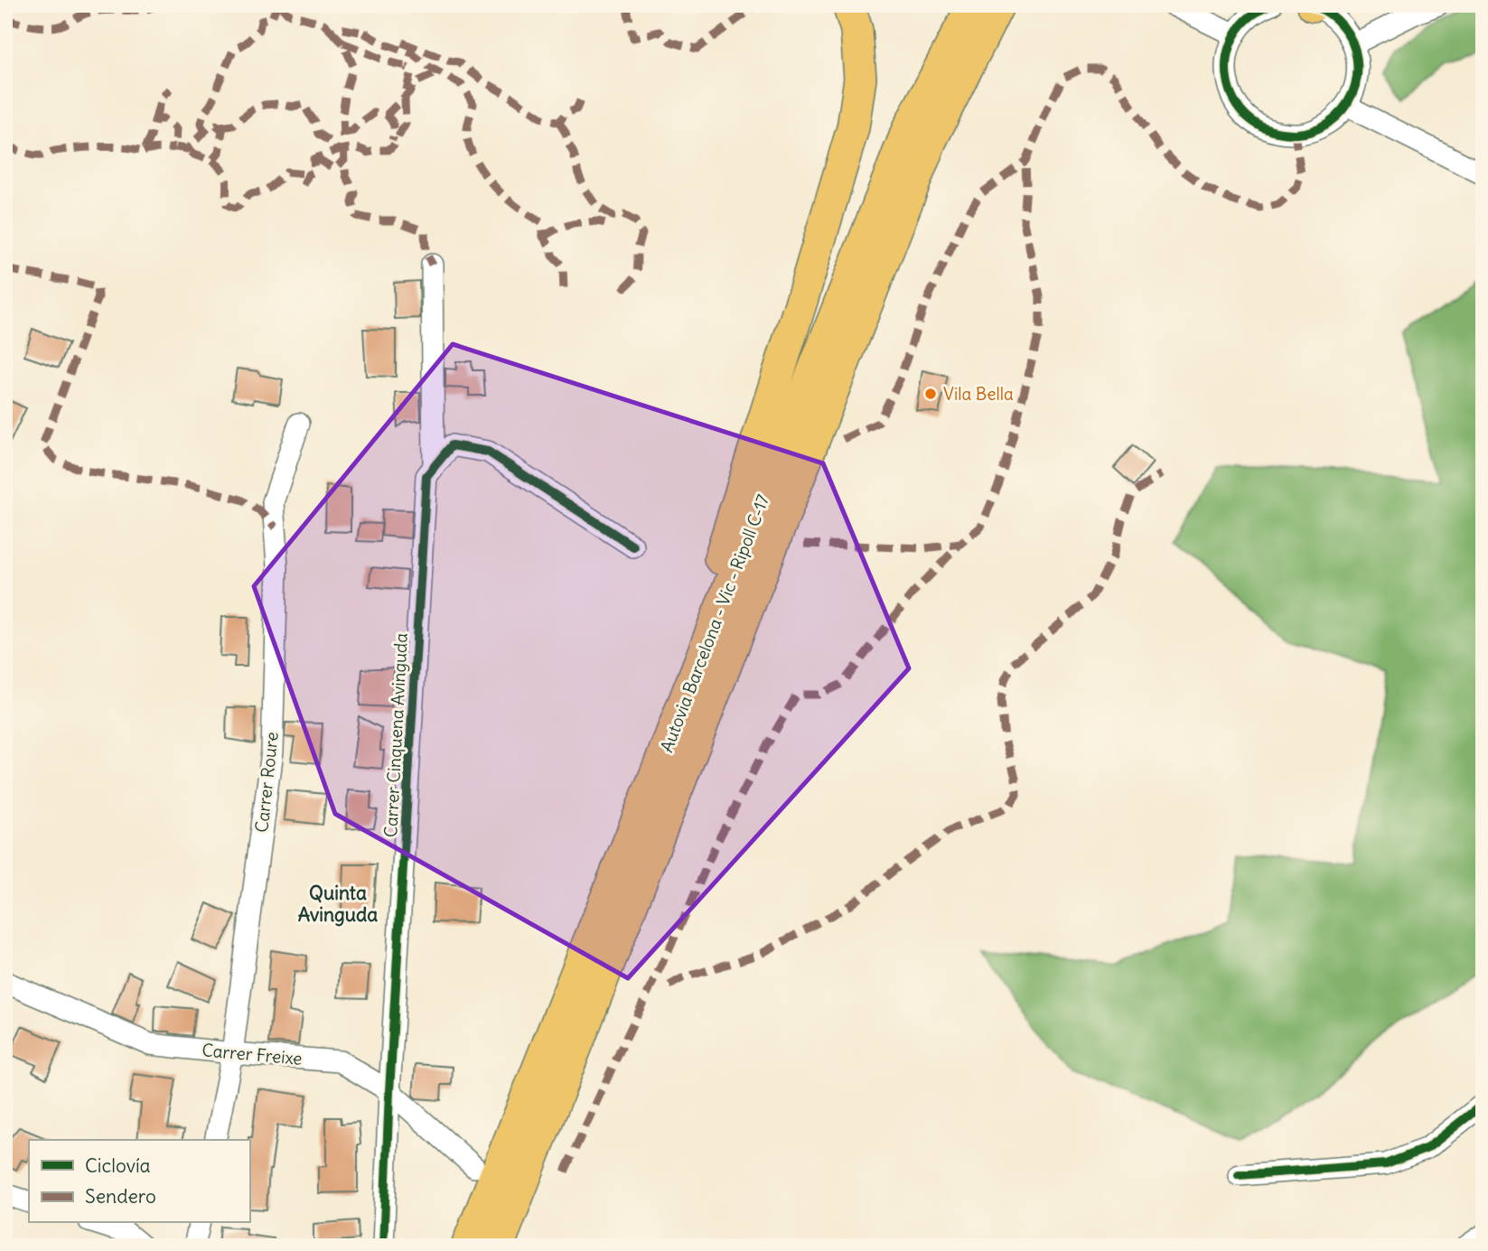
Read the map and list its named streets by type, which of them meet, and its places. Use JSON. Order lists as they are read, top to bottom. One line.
{"streets":{"highway":["Autovia Barcelona - Vic - Ripoll C-17"],"street":["Carrer Cinquena Avinguda","Carrer Roure","Carrer Freixe"]},"crossings":[["Carrer Cinquena Avinguda","Carrer Freixe"],["Carrer Roure","Carrer Freixe"]],"districts":["Quinta Avinguda"],"places":["Vila Bella"],"legend":["Ciclovía","Sendero"]}
